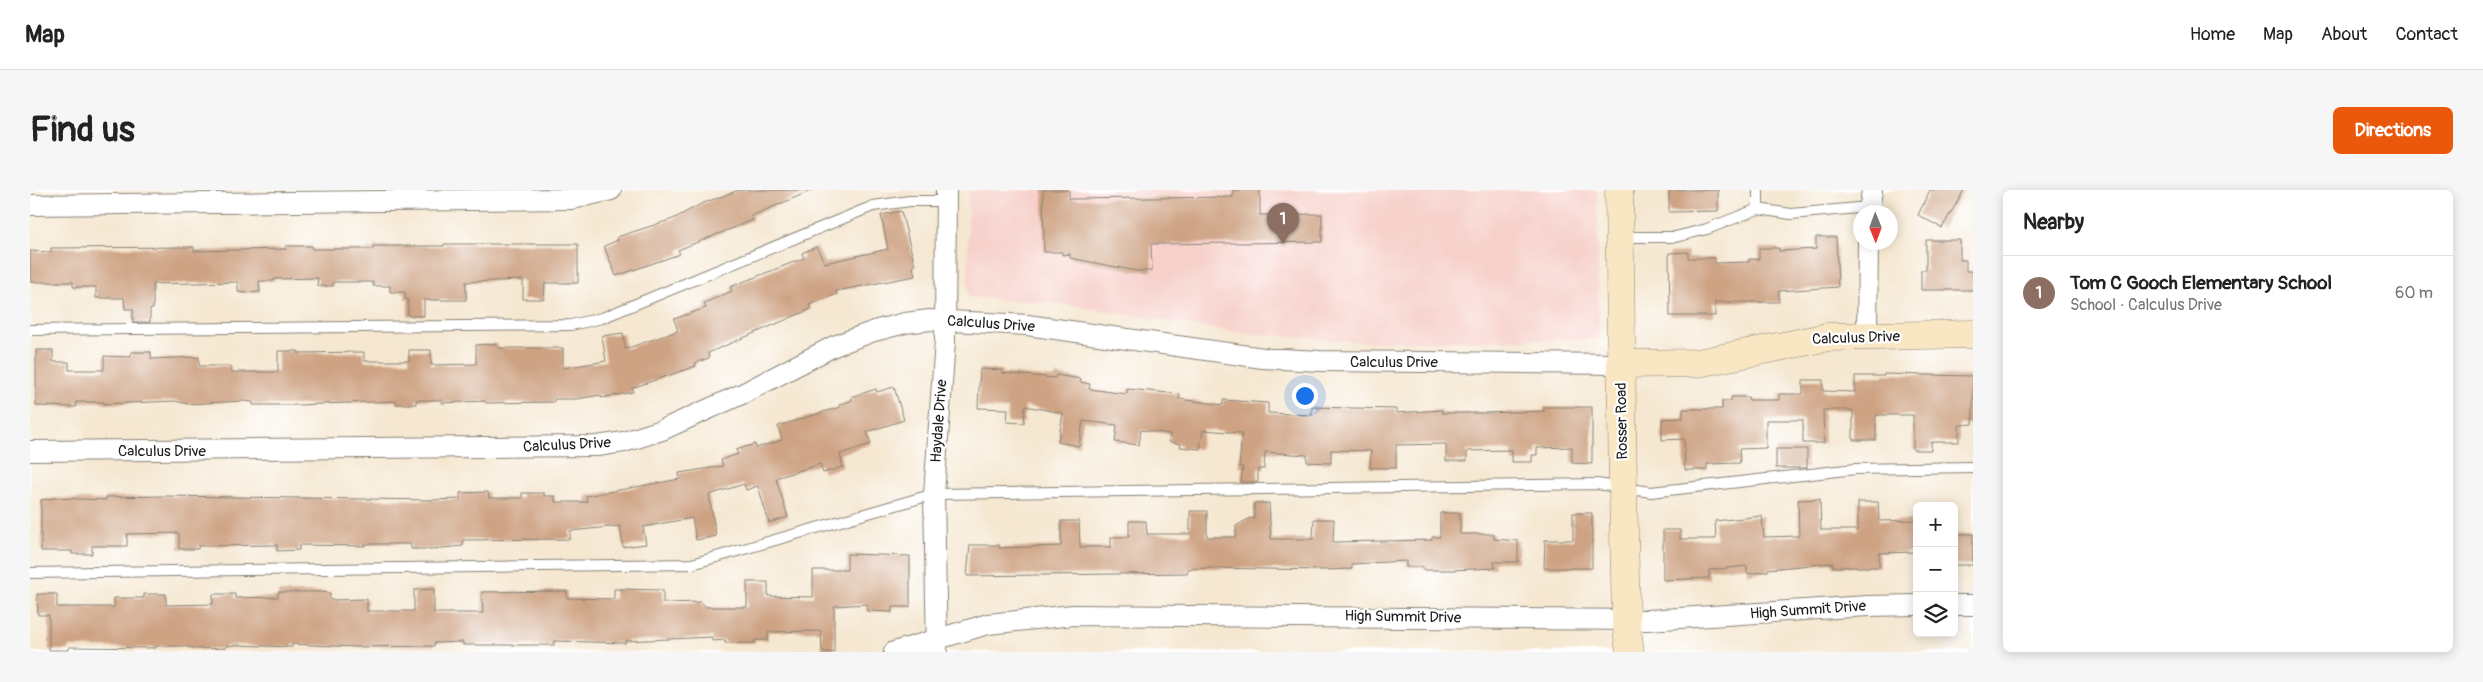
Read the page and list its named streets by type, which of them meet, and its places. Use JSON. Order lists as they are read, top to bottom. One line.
{"streets":{"street":["Calculus Drive","Haydale Drive","Rosser Road","High Summit Drive"]},"crossings":[["Calculus Drive","Haydale Drive"],["Calculus Drive","Rosser Road"],["Haydale Drive","High Summit Drive"],["Rosser Road","High Summit Drive"]],"north":"bottom","page":{"header":"Map","nav":["Home","Map","About","Contact"],"buttons":"Directions","title":"Find us","heading":"Nearby","pins":"1","list":[{"mark":"1","name":"Tom C Gooch Elementary School","note":"School · Calculus Drive","value":"60 m"}],"map_buttons":["+","−"]}}
